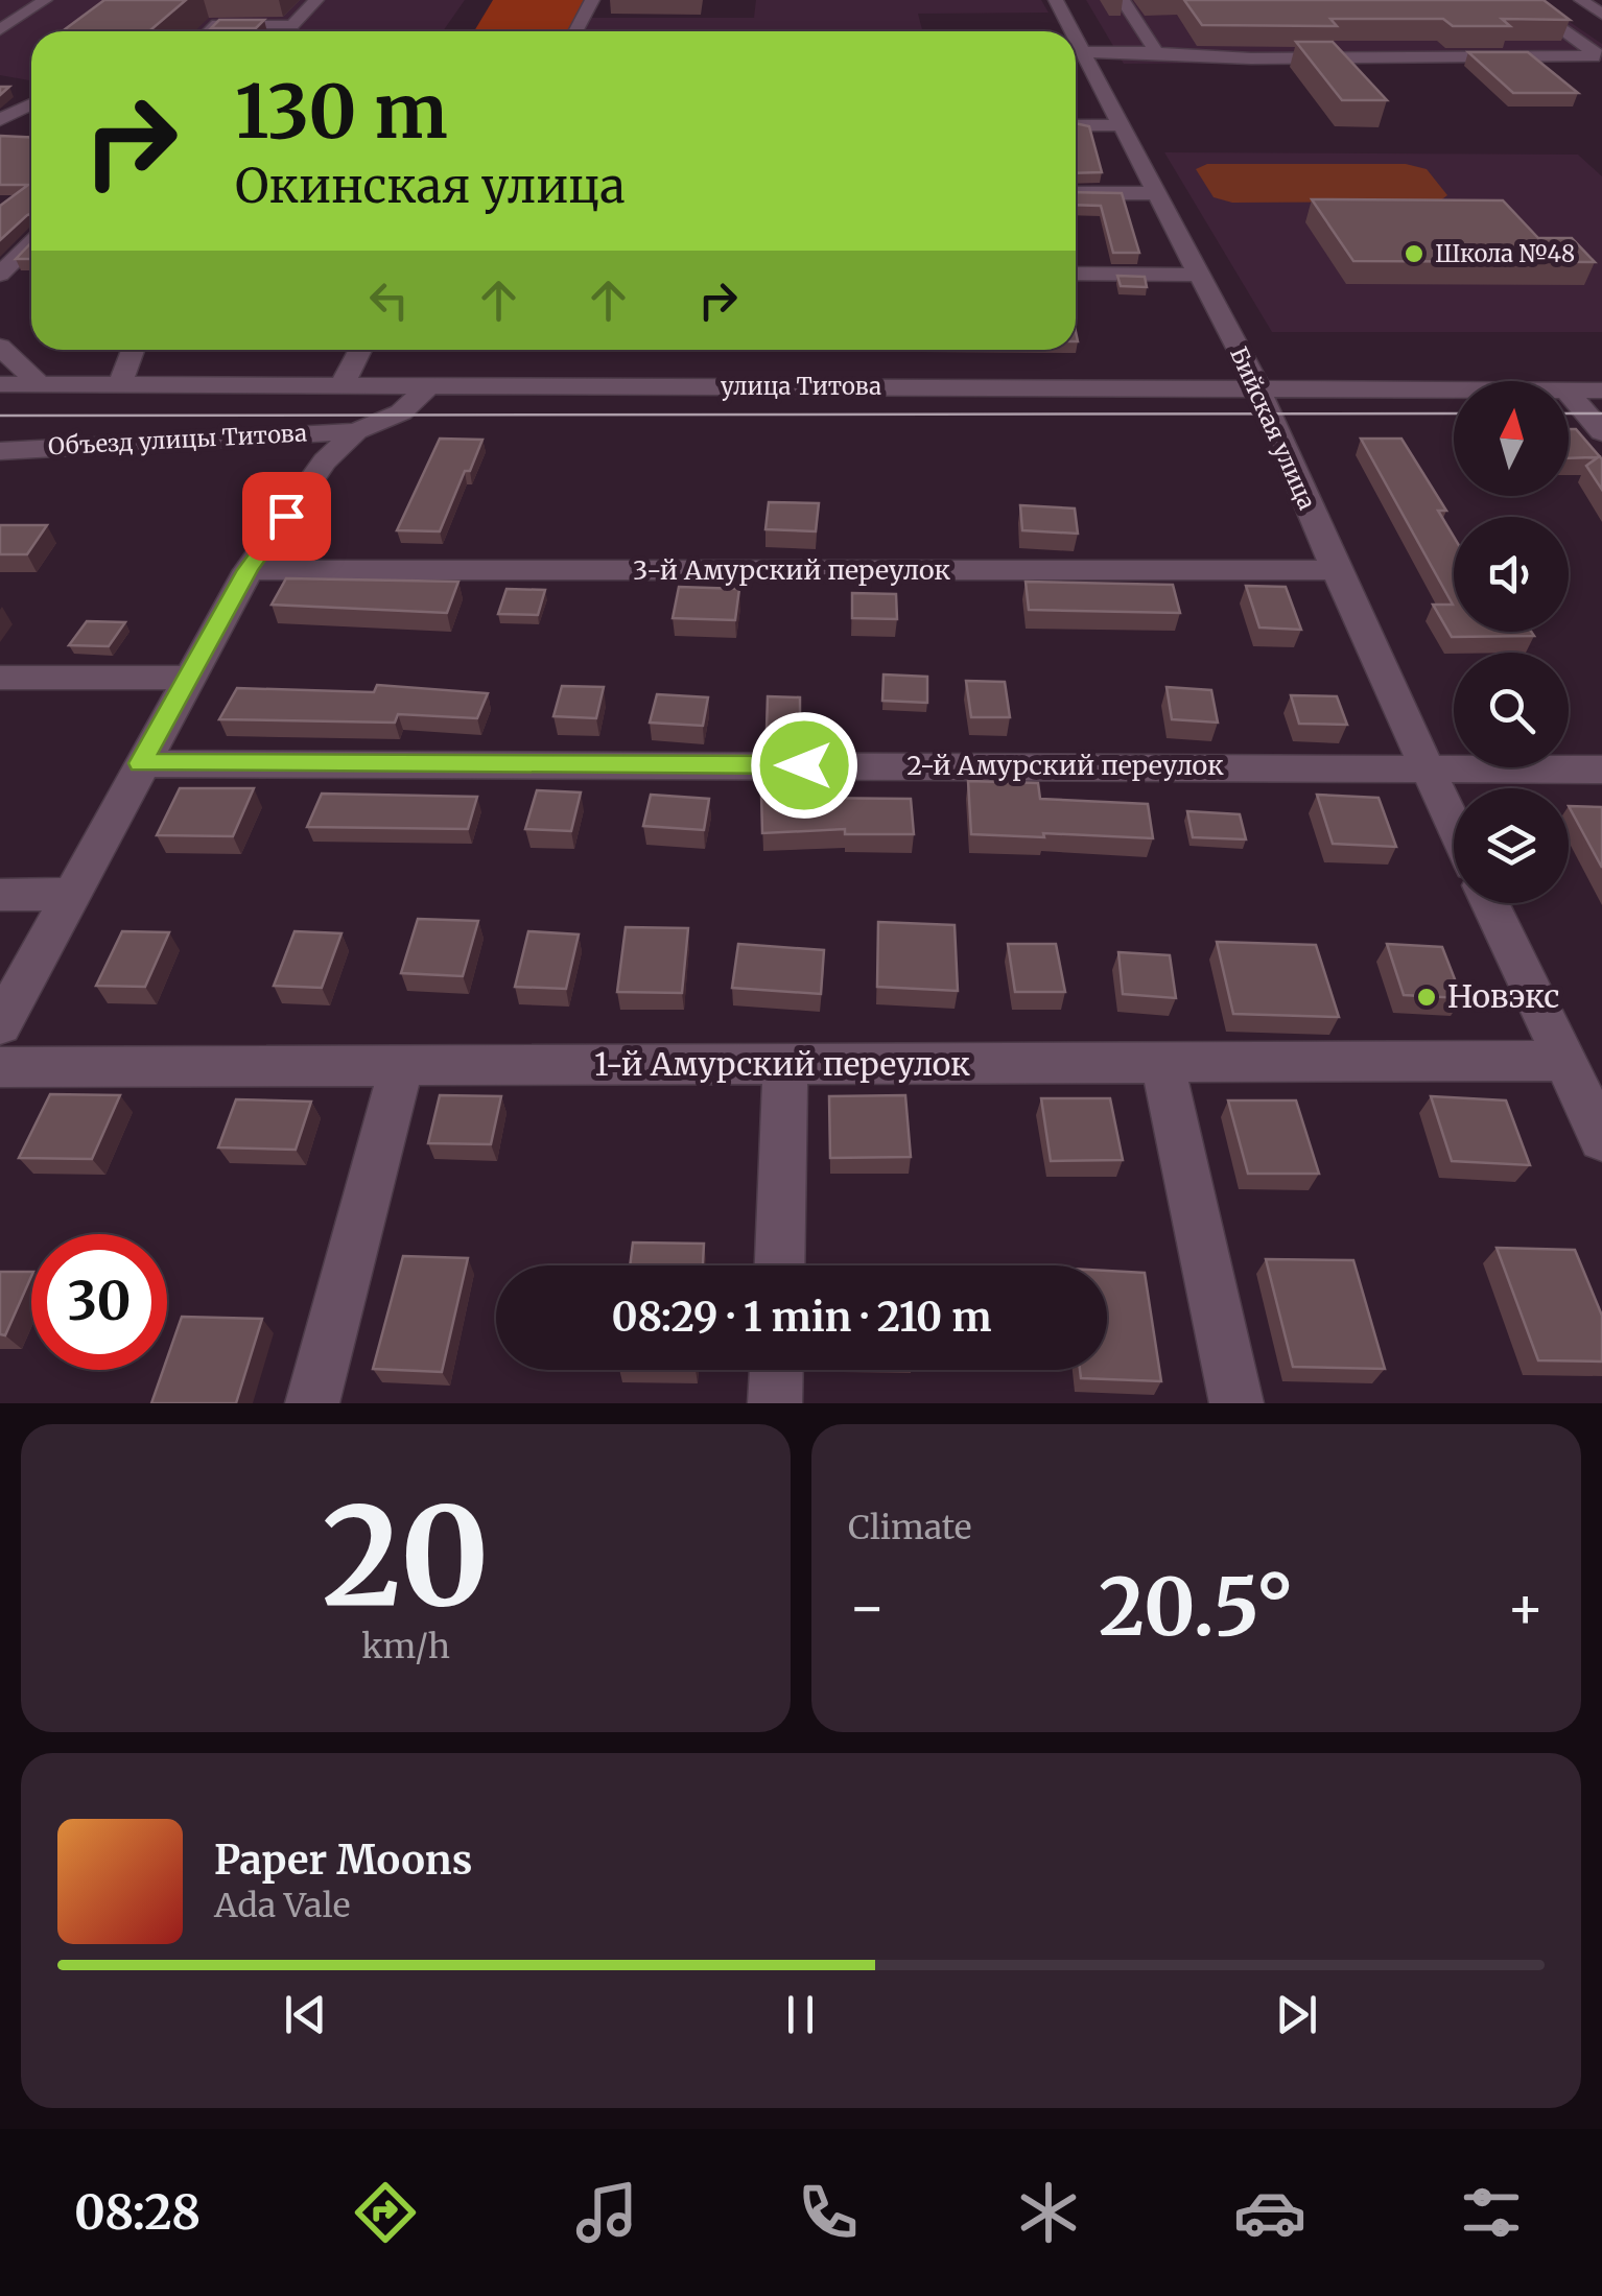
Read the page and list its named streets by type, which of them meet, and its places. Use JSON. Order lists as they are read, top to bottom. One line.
{"streets":{"street":["улица Титова","Бийская улица","Объезд улицы Титова","3-й Амурский переулок","2-й Амурский переулок","1-й Амурский переулок"]},"crossings":[["улица Титова","Бийская улица"],["Бийская улица","3-й Амурский переулок"],["Бийская улица","2-й Амурский переулок"]],"places":["Школа №48","Новэкс"],"north":"top","page":{"turn":["130 m","Окинская улица"],"limit":"30","trip":"08:29 · 1 min · 210 m","tile":[["20","km/h"],"Climate"],"heat":["−","20.5°","+"],"song":["Paper Moons","Ada Vale"],"tabs":"08:28"}}
